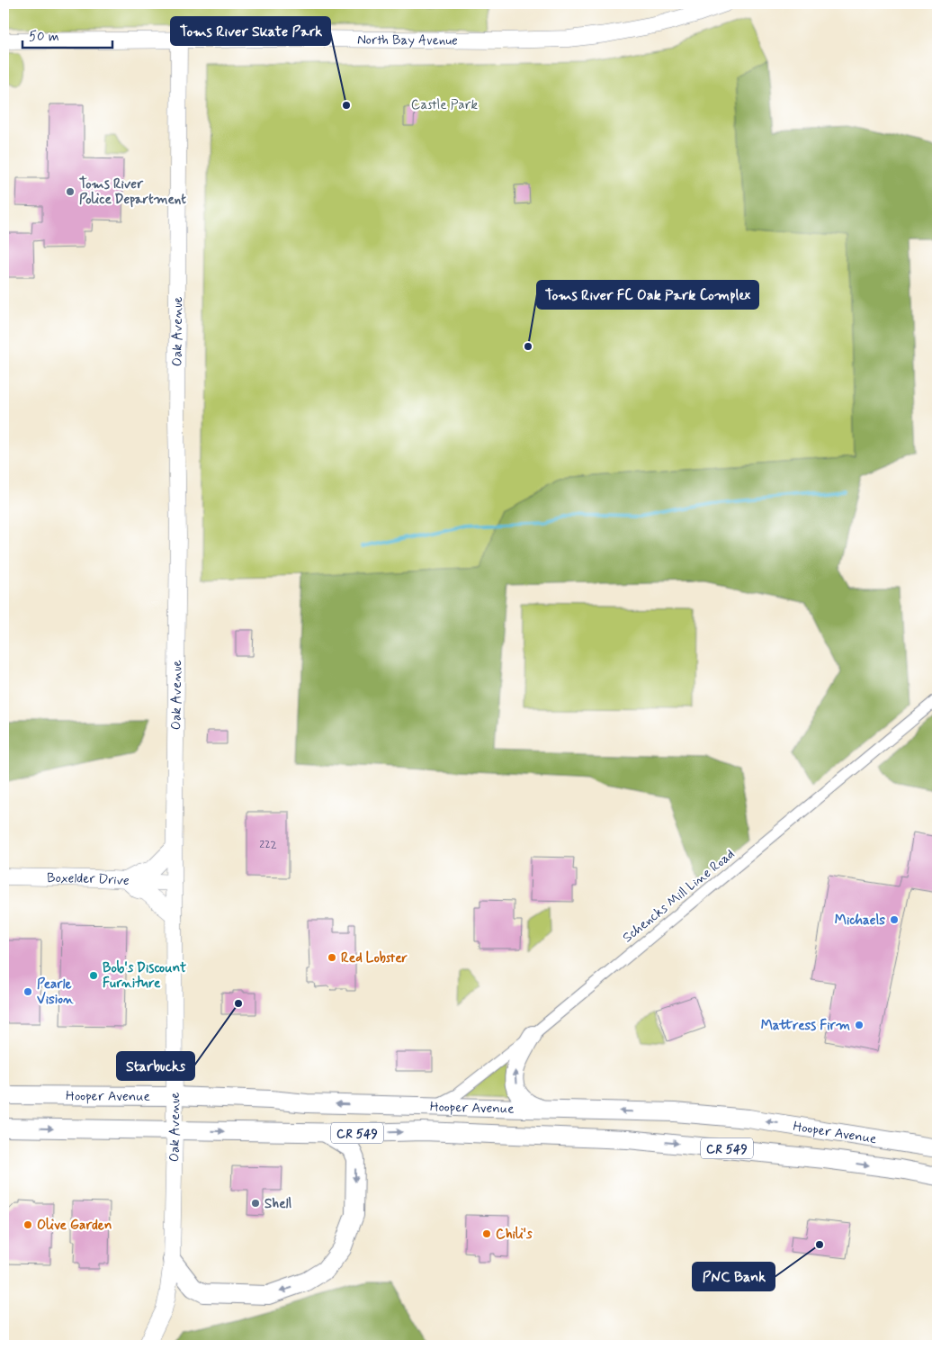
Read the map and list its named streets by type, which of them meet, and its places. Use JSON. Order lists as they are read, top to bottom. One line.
{"streets":{"main road":["Hooper Avenue","CR 549"],"street":["North Bay Avenue","Oak Avenue","Boxelder Drive","Schencks Mill Line Road"]},"crossings":[["North Bay Avenue","Oak Avenue"],["Oak Avenue","Boxelder Drive"],["Oak Avenue","Hooper Avenue"],["Schencks Mill Line Road","Hooper Avenue"]],"parks":["Castle Park"],"places":["Toms River Skate Park","Toms River Police Department","Toms River FC Oak Park Complex","Michaels","Red Lobster","Bob's Discount Furniture","Pearle Vision","Starbucks","Mattress Firm","Shell","Olive Garden","Chili's","PNC Bank"],"house_numbers":["222"],"scale_bar":"50 m"}
